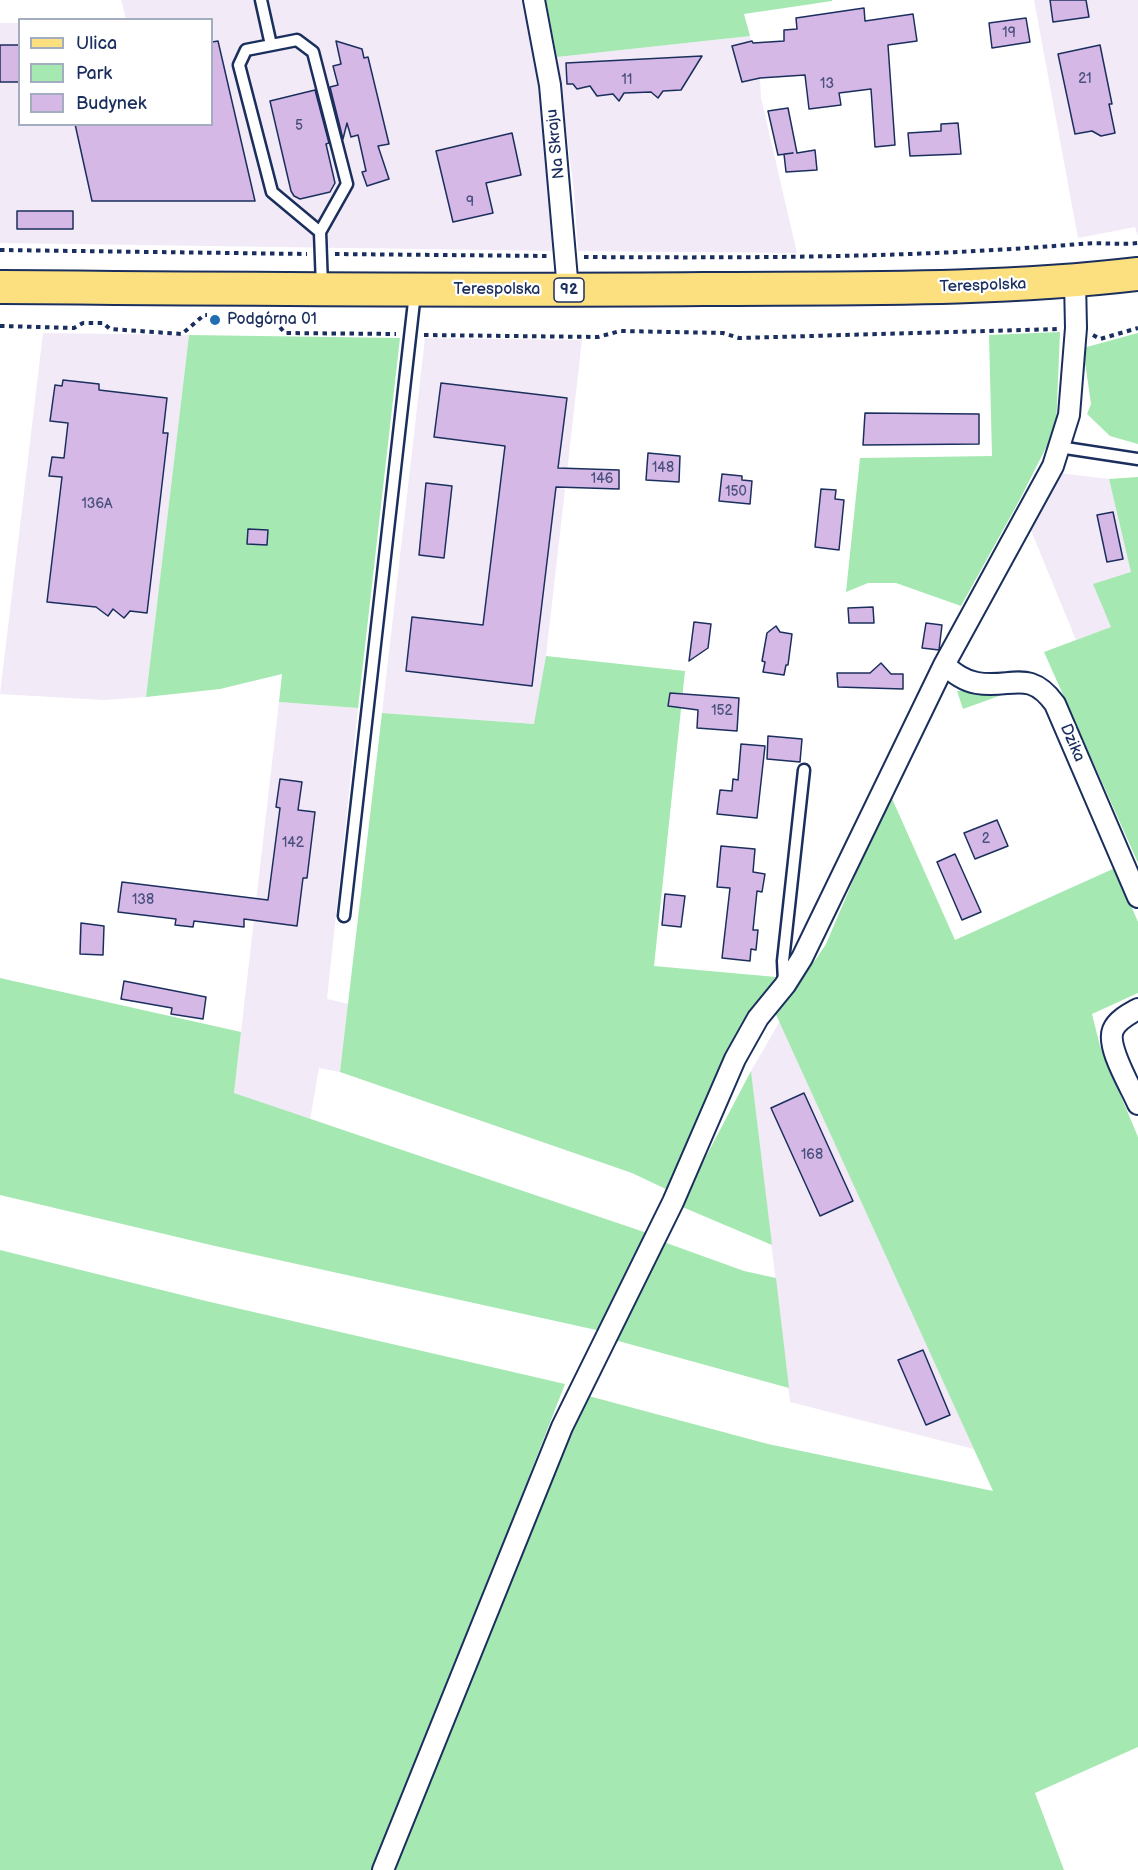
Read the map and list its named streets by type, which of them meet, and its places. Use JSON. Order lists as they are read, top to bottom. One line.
{"streets":{"main road":["Terespolska","92"],"street":["Na Skraju","Dzika"]},"crossings":[["Na Skraju","Terespolska"]],"places":["Podgórna 01"],"house_numbers":["19","21","11","13","5","9","148","146","150","136A","152","2","142","138","168"],"legend":["Ulica","Park","Budynek"]}
